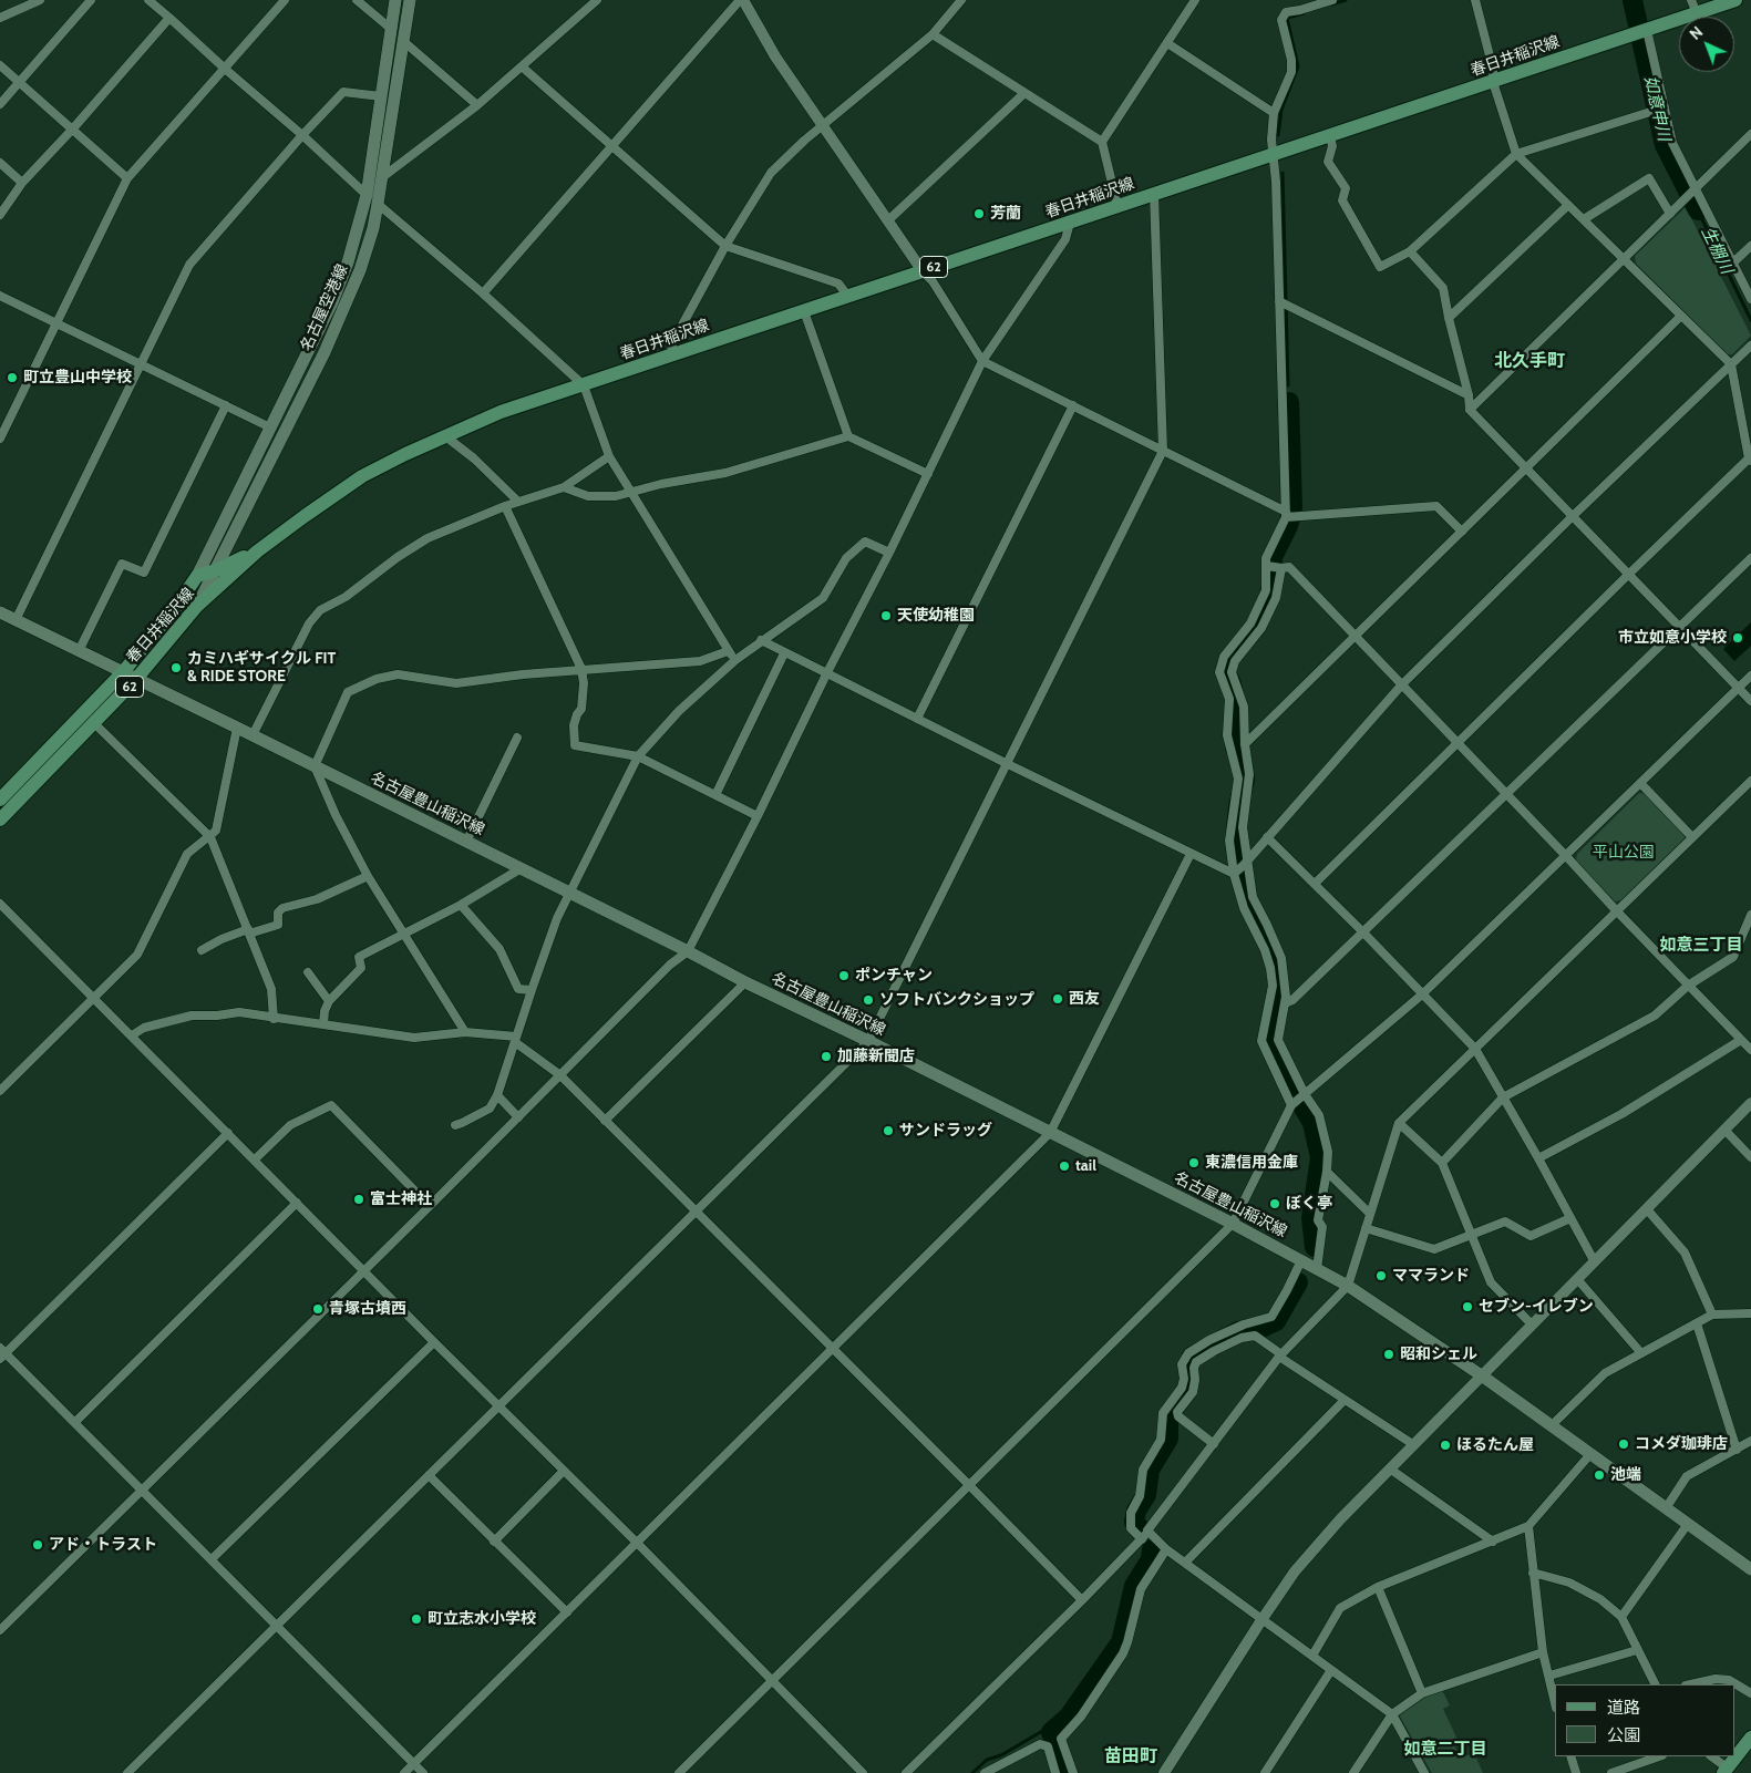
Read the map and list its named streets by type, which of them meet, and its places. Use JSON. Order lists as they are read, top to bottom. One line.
{"streets":{"main road":["春日井稲沢線","62","名古屋空港線","名古屋豊山稲沢線"]},"crossings":[["春日井稲沢線","名古屋空港線"],["春日井稲沢線","名古屋豊山稲沢線"]],"districts":["北久手町","如意三丁目","如意二丁目","苗田町"],"water":["如意申川","生棚川"],"parks":["平山公園"],"places":["芳蘭","町立豊山中学校","天使幼稚園","市立如意小学校","カミハギサイクル FIT & RIDE STORE","ポンチャン","西友","ソフトバンクショップ","加藤新聞店","サンドラッグ","東濃信用金庫","tail","富士神社","ぼく亭","ママランド","セブン-イレブン","青塚古墳西","昭和シェル","コメダ珈琲店","ほるたん屋","池端","アド・トラスト","町立志水小学校"],"legend":["道路","公園"],"north":"top left"}
